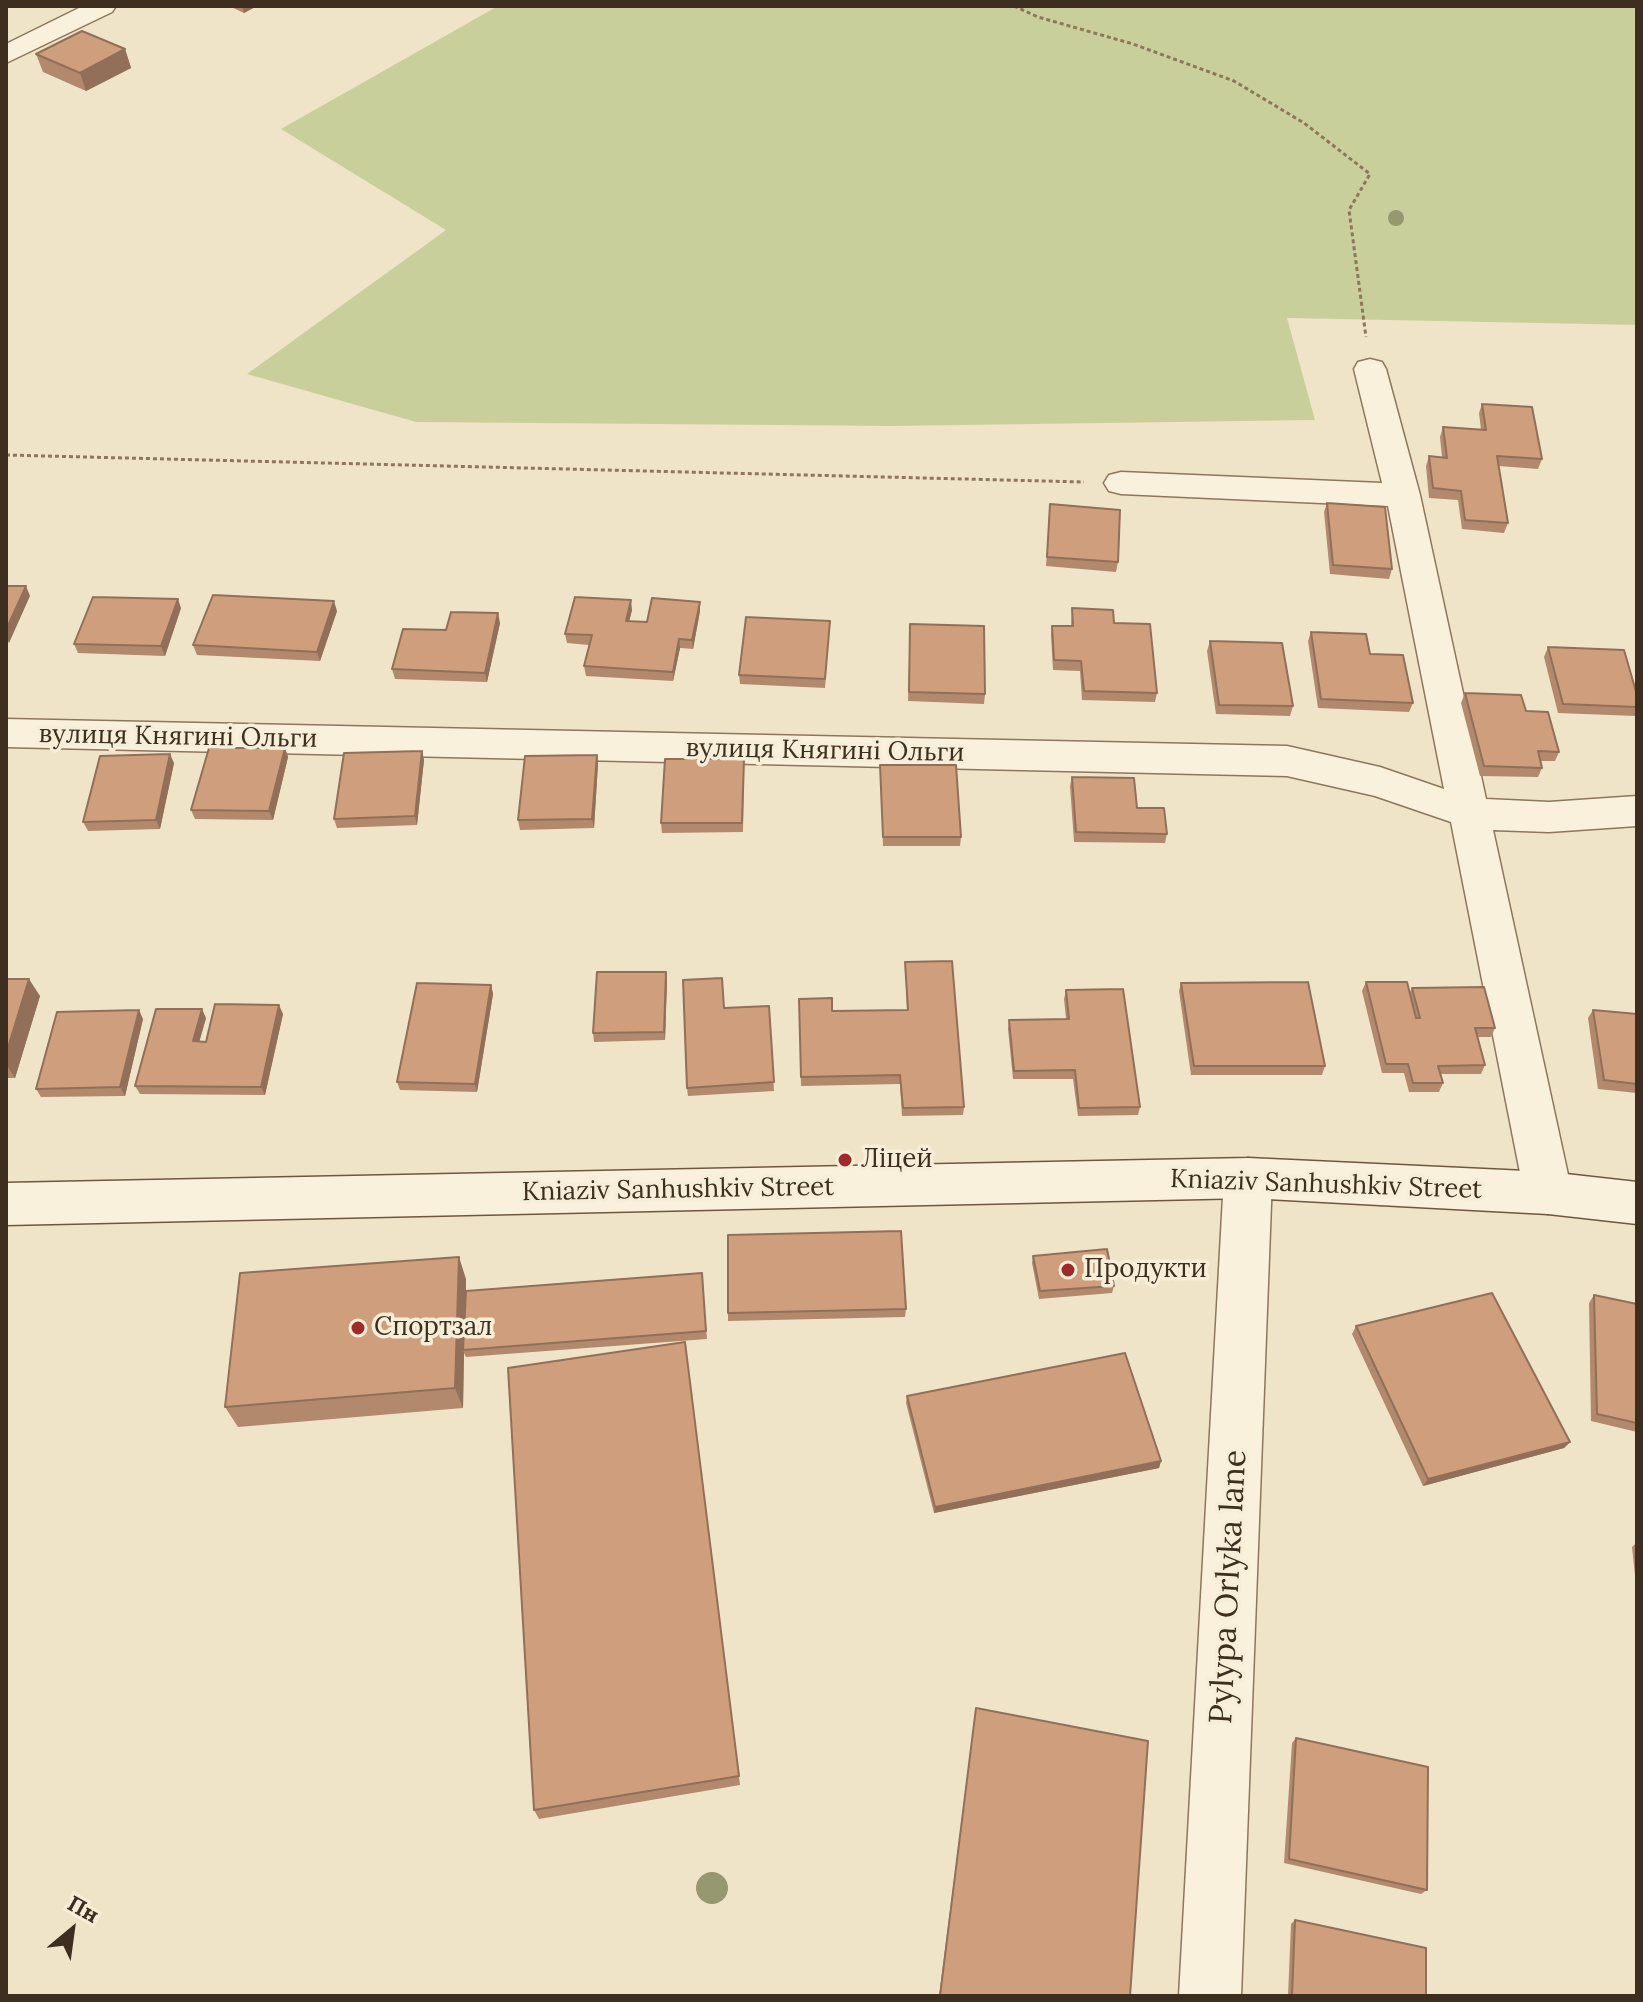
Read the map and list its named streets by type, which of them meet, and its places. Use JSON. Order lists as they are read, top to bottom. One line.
{"streets":{"street":["вулиця Княгині Ольги","Kniaziv Sanhushkiv Street","Pylypa Orlyka lane"]},"crossings":[["Kniaziv Sanhushkiv Street","Pylypa Orlyka lane"]],"places":["Ліцей","Продукти","Спортзал"],"north":"top right"}
